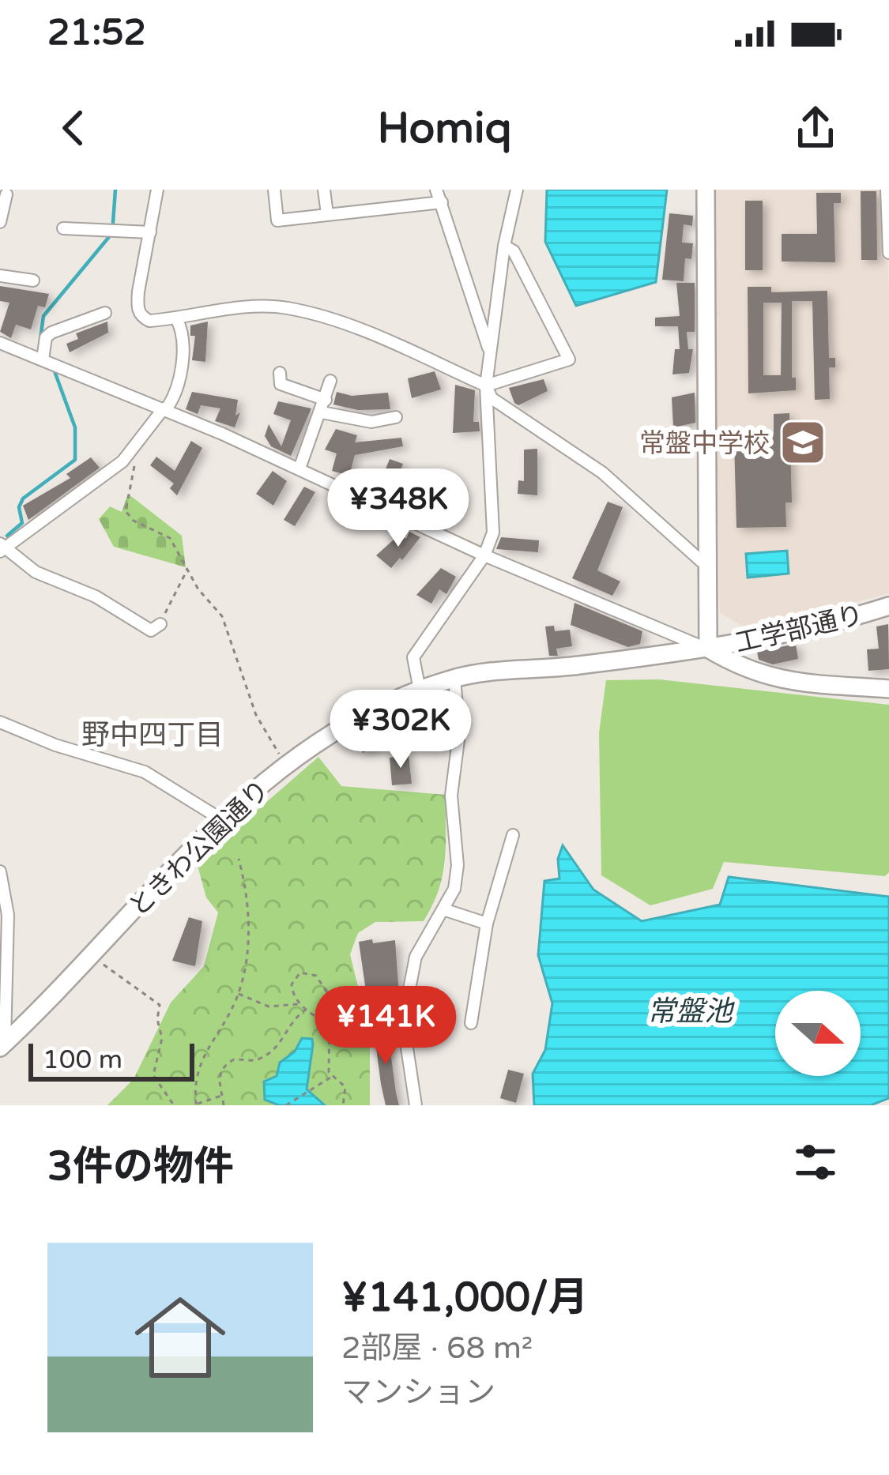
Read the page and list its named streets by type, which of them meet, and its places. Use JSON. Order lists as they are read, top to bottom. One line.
{"streets":{"street":["工学部通り","ときわ公園通り"]},"crossings":[["工学部通り","ときわ公園通り"]],"districts":["野中四丁目"],"water":["常盤池"],"places":{"school or university":["常盤中学校"]},"scale_bar":"100 m","north":"right","page":{"status":"21:52","header":"Homiq","price":["¥348K","¥302K","¥141K"],"scale":"100 m","heading":"3件の物件","list":[{"name":"¥141,000/月","note":"2部屋 · 68 m² · マンション"}]}}
